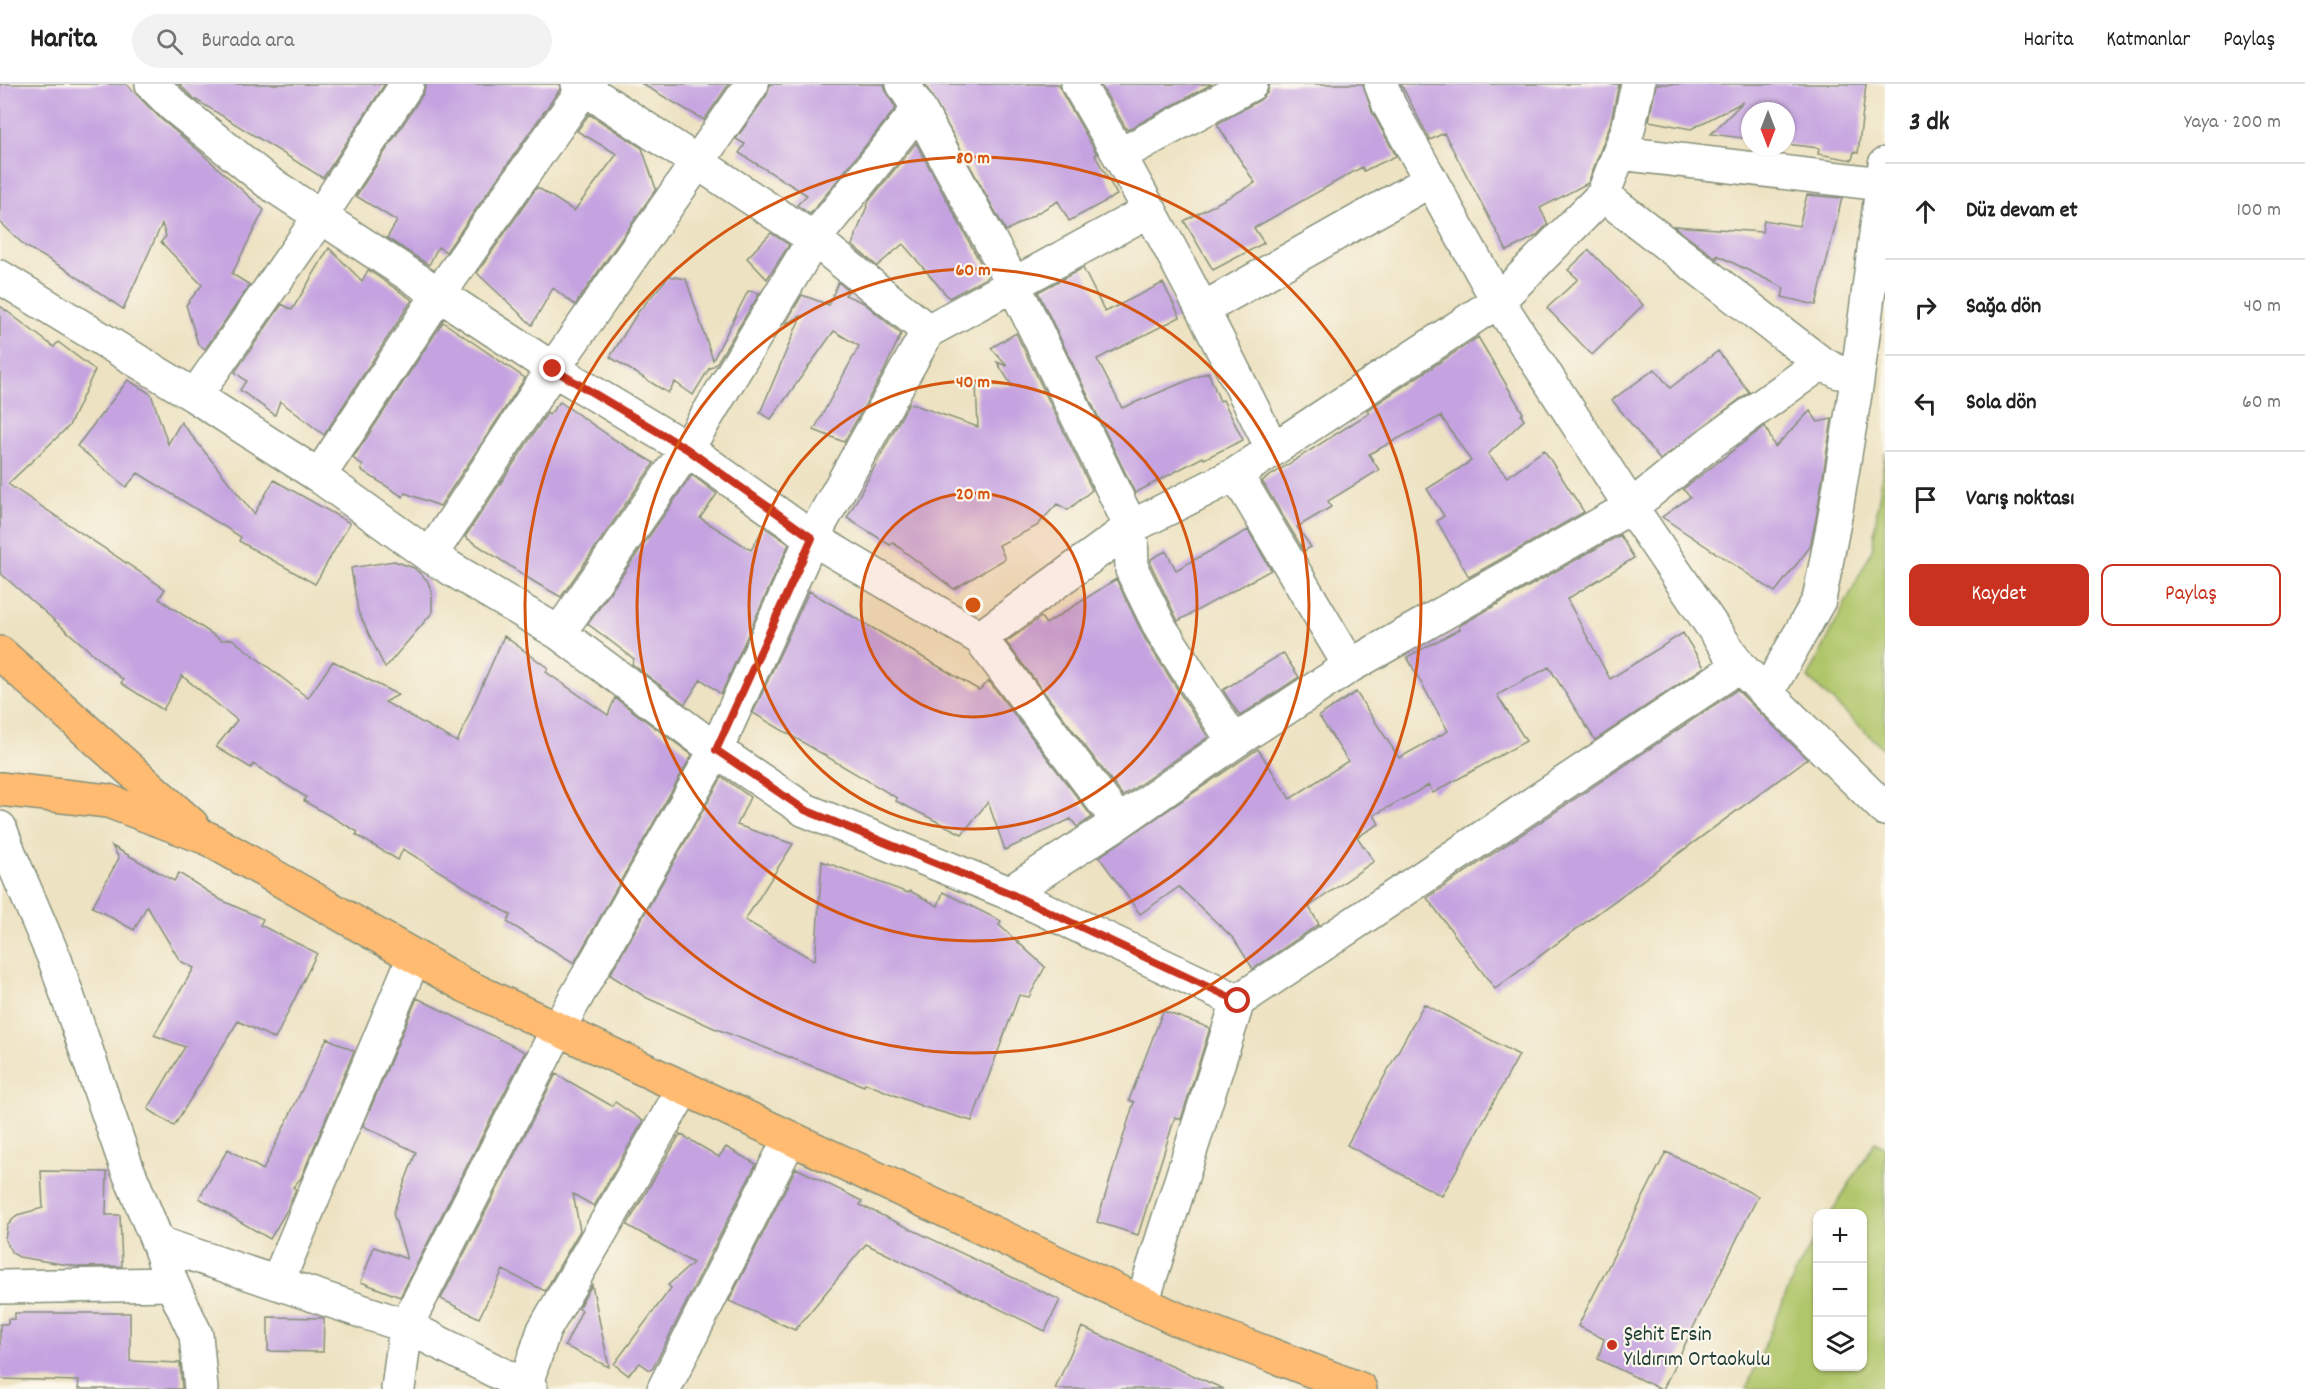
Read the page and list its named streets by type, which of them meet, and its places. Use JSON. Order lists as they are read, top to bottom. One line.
{"places":["Şehit Ersin Yıldırım Ortaokulu"],"north":"bottom","page":{"header":"Harita","search":"Burada ara","nav":["Harita","Katmanlar","Paylaş"],"heading":["3 dk","Yaya · 200 m"],"list":[["Düz devam et","100 m"],["Sağa dön","40 m"],["Sola dön","60 m"],"Varış noktası"],"buttons":["Kaydet","Paylaş"],"map_buttons":["+","−"]},"rings":["80 m","60 m","40 m","20 m"]}
